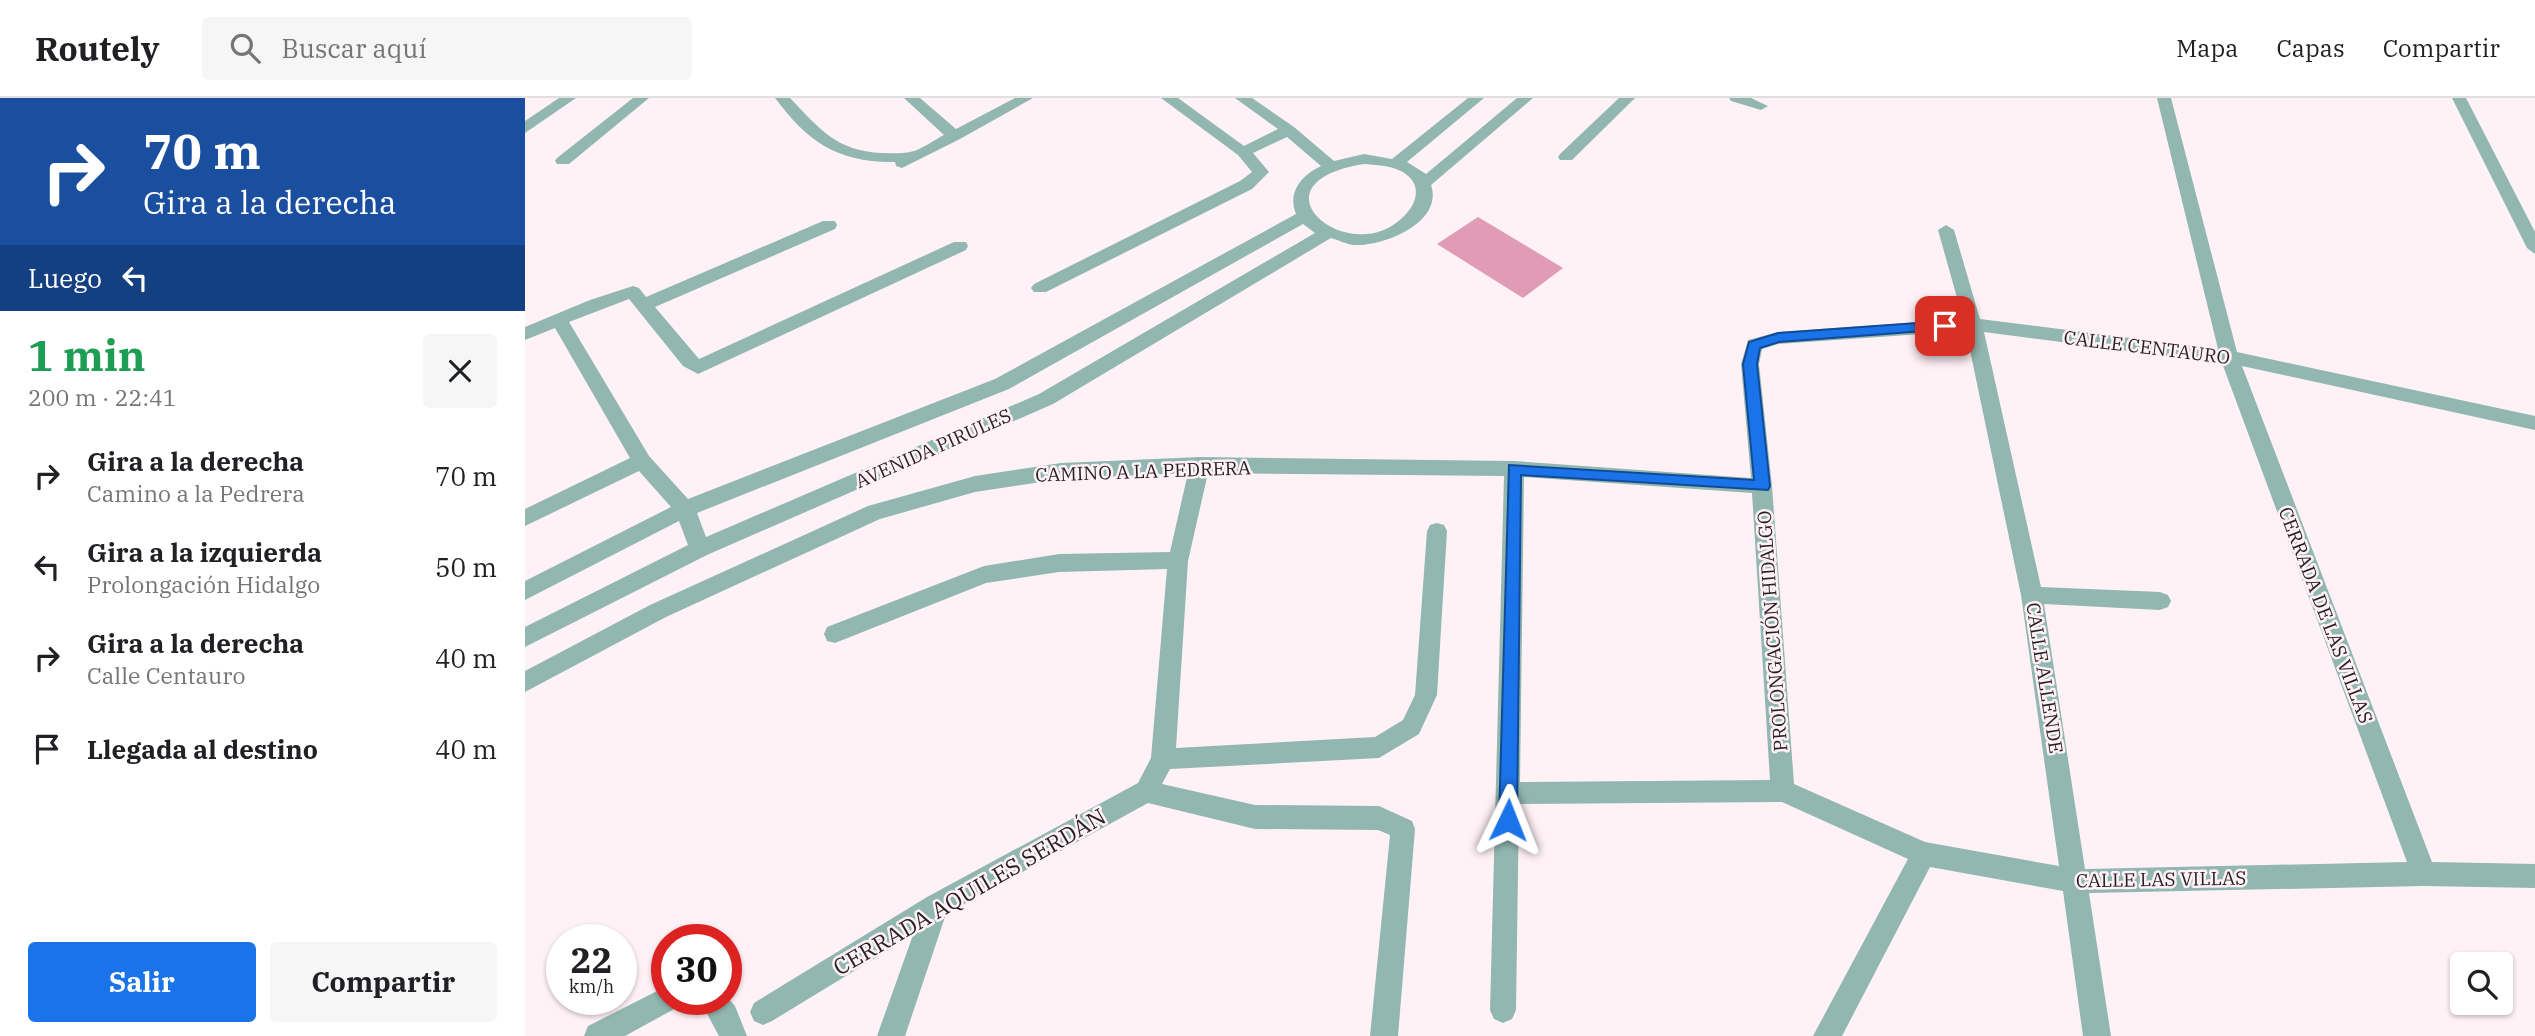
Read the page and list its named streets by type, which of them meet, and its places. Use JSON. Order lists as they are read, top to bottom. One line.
{"streets":{"street":["CALLE CENTAURO","AVENIDA PIRULES","CAMINO A LA PEDRERA","CERRADA DE LAS VILLAS","PROLONGACIÓN HIDALGO","CALLE ALLENDE","CALLE LAS VILLAS","CERRADA AQUILES SERDÁN"]},"crossings":[["CALLE CENTAURO","CERRADA DE LAS VILLAS"],["CALLE CENTAURO","PROLONGACIÓN HIDALGO"],["CALLE CENTAURO","CALLE ALLENDE"],["CAMINO A LA PEDRERA","PROLONGACIÓN HIDALGO"],["CERRADA DE LAS VILLAS","CALLE LAS VILLAS"],["PROLONGACIÓN HIDALGO","CALLE LAS VILLAS"],["CALLE ALLENDE","CALLE LAS VILLAS"]],"page":{"header":"Routely","search":"Buscar aquí","nav":["Mapa","Capas","Compartir"],"turn":["70 m","Gira a la derecha"],"then":"Luego","heading":["1 min","200 m · 22:41"],"list":[{"name":"Gira a la derecha","note":"Camino a la Pedrera","value":"70 m"},{"name":"Gira a la izquierda","note":"Prolongación Hidalgo","value":"50 m"},{"name":"Gira a la derecha","note":"Calle Centauro","value":"40 m"},{"name":"Llegada al destino","value":"40 m"}],"speed":"22 km/h","limit":"30","buttons":["Salir","Compartir"]}}
